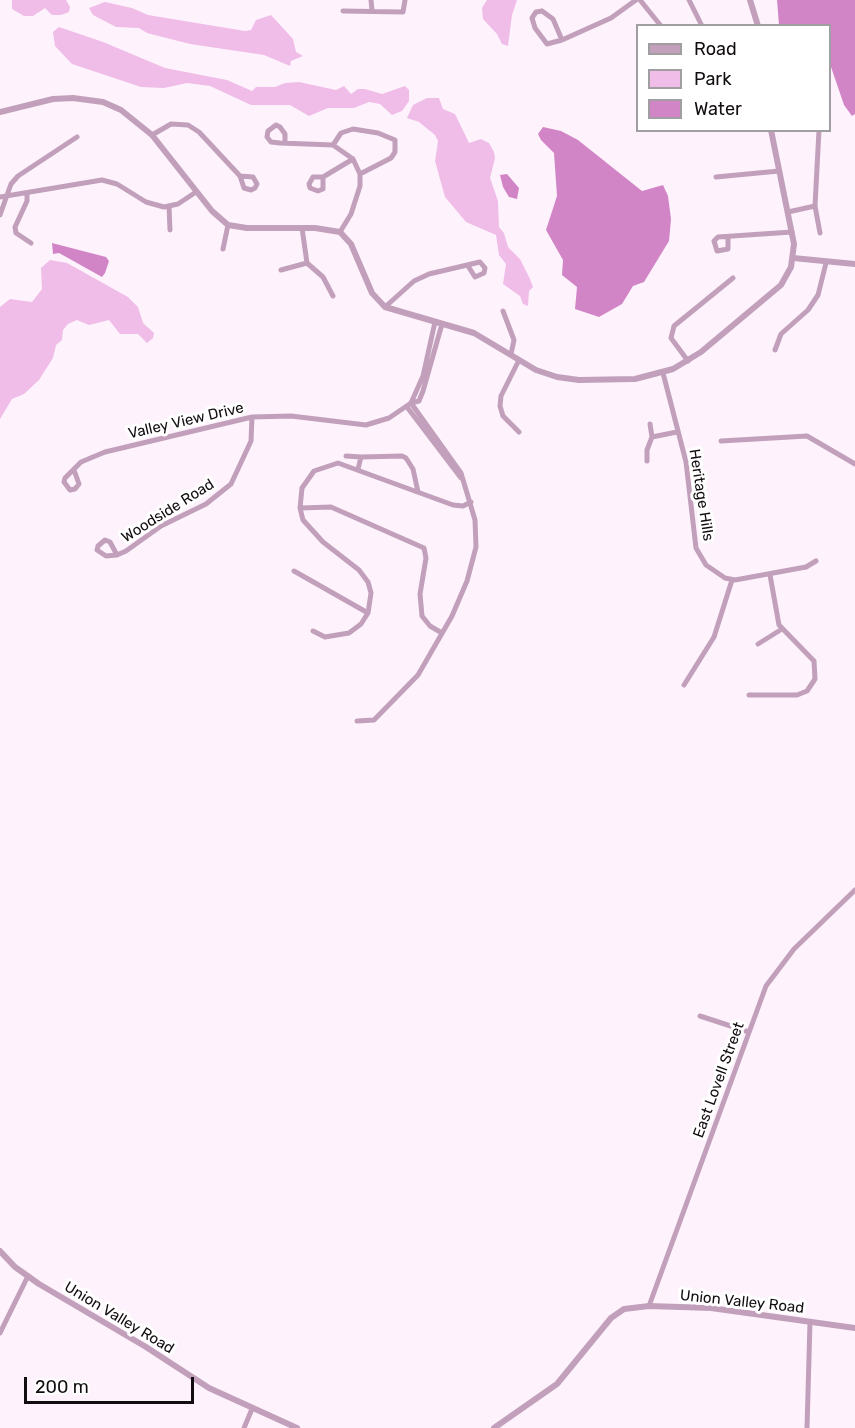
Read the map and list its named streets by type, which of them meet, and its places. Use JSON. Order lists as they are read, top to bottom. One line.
{"streets":{"street":["Valley View Drive","Heritage Hills","Woodside Road","East Lovell Street","Union Valley Road"]},"crossings":[["Valley View Drive","Woodside Road"],["East Lovell Street","Union Valley Road"]],"legend":["Road","Park","Water"],"scale_bar":"200 m"}
